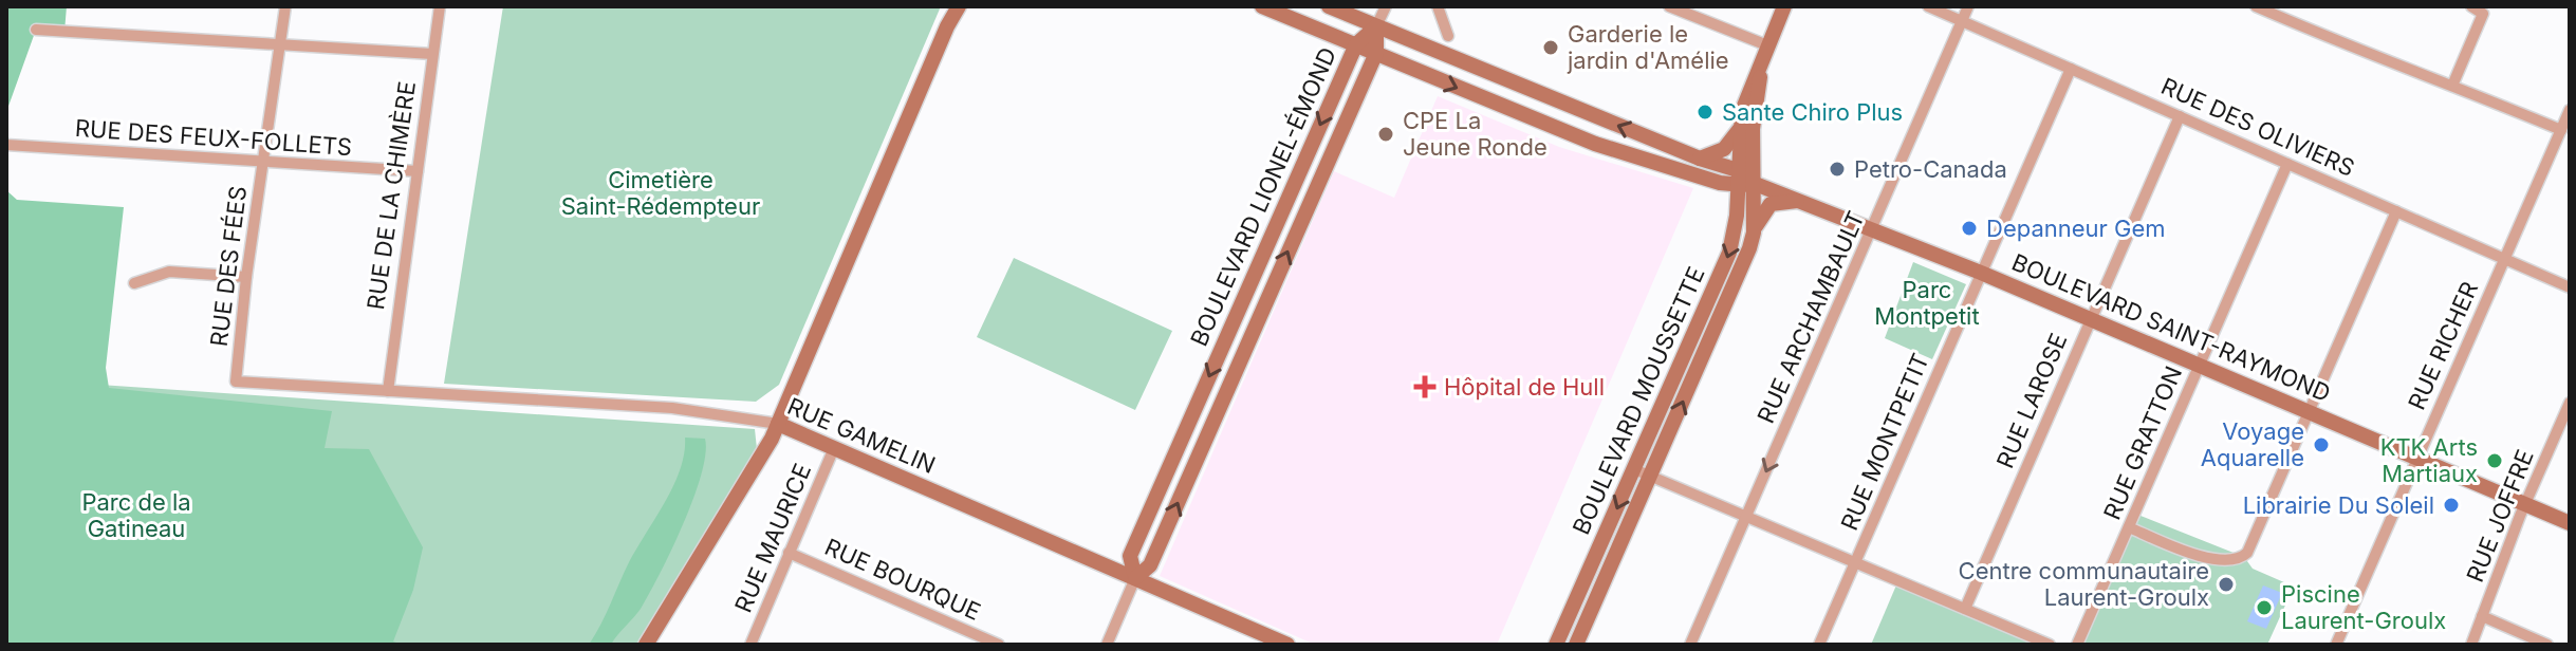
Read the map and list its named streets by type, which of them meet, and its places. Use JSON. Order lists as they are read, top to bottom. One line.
{"streets":{"street":["RUE DES OLIVIERS","RUE DES FEUX-FOLLETS","RUE DE LA CHIMÈRE","BOULEVARD LIONEL-ÉMOND","RUE DES FÉES","RUE ARCHAMBAULT","BOULEVARD SAINT-RAYMOND","RUE RICHER","BOULEVARD MOUSSETTE","RUE LAROSE","RUE GAMELIN","RUE MONTPETIT","RUE GRATTON","RUE JOFFRE","RUE MAURICE","RUE BOURQUE"]},"crossings":[["RUE DES OLIVIERS","RUE ARCHAMBAULT"],["RUE DES OLIVIERS","RUE RICHER"],["RUE DES OLIVIERS","RUE LAROSE"],["RUE DES OLIVIERS","RUE MONTPETIT"],["RUE DES OLIVIERS","RUE GRATTON"],["RUE DES FEUX-FOLLETS","RUE DE LA CHIMÈRE"],["RUE DES FEUX-FOLLETS","RUE DES FÉES"],["RUE DE LA CHIMÈRE","RUE GAMELIN"],["BOULEVARD LIONEL-ÉMOND","BOULEVARD SAINT-RAYMOND"],["BOULEVARD LIONEL-ÉMOND","RUE GAMELIN"],["RUE DES FÉES","RUE GAMELIN"],["RUE ARCHAMBAULT","BOULEVARD SAINT-RAYMOND"],["BOULEVARD SAINT-RAYMOND","RUE RICHER"],["BOULEVARD SAINT-RAYMOND","BOULEVARD MOUSSETTE"],["BOULEVARD SAINT-RAYMOND","RUE LAROSE"],["BOULEVARD SAINT-RAYMOND","RUE MONTPETIT"],["BOULEVARD SAINT-RAYMOND","RUE GRATTON"],["BOULEVARD SAINT-RAYMOND","RUE JOFFRE"],["RUE GAMELIN","RUE MAURICE"],["RUE MAURICE","RUE BOURQUE"]],"one_way":["RUE ARCHAMBAULT"],"parks":["Cimetière Saint-Rédempteur","Parc Montpetit","Parc de la Gatineau"],"places":{"other":["Garderie le jardin d'Amélie","Sante Chiro Plus","CPE La Jeune Ronde","Petro-Canada","Depanneur Gem","Voyage Aquarelle","KTK Arts Martiaux","Librairie Du Soleil","Centre communautaire Laurent-Groulx","Piscine Laurent-Groulx"],"health":["Hôpital de Hull"]}}
